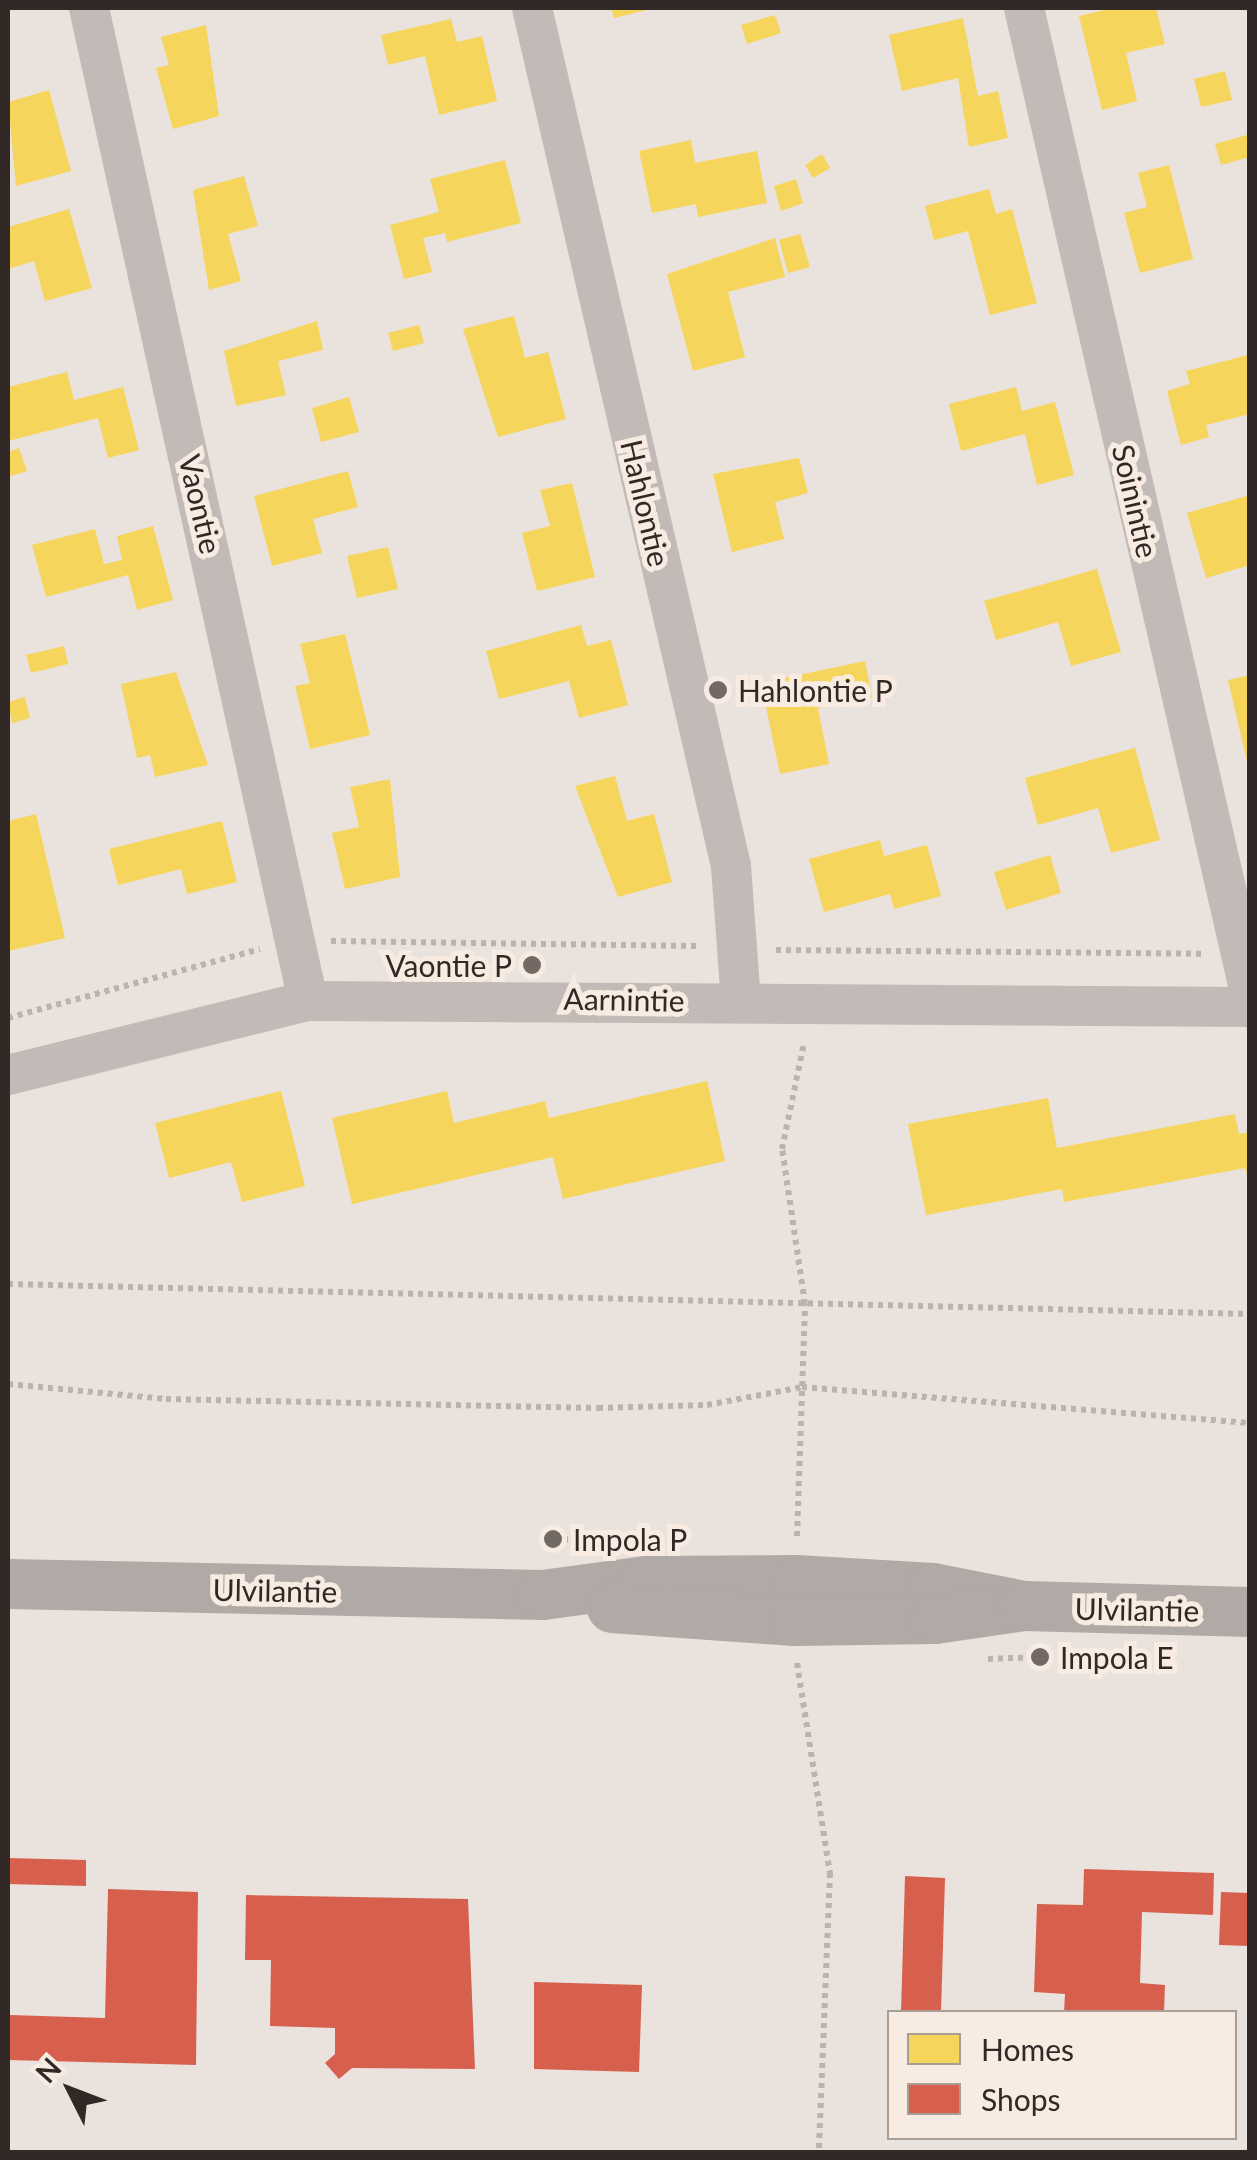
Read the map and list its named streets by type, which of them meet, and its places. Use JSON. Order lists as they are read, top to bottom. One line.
{"streets":{"main road":["Ulvilantie"],"street":["Soinintie","Hahlontie","Vaontie","Aarnintie"]},"crossings":[["Hahlontie","Aarnintie"],["Vaontie","Aarnintie"]],"places":["Hahlontie P","Vaontie P","Impola P","Impola E"],"legend":["Homes","Shops"],"north":"top left"}
